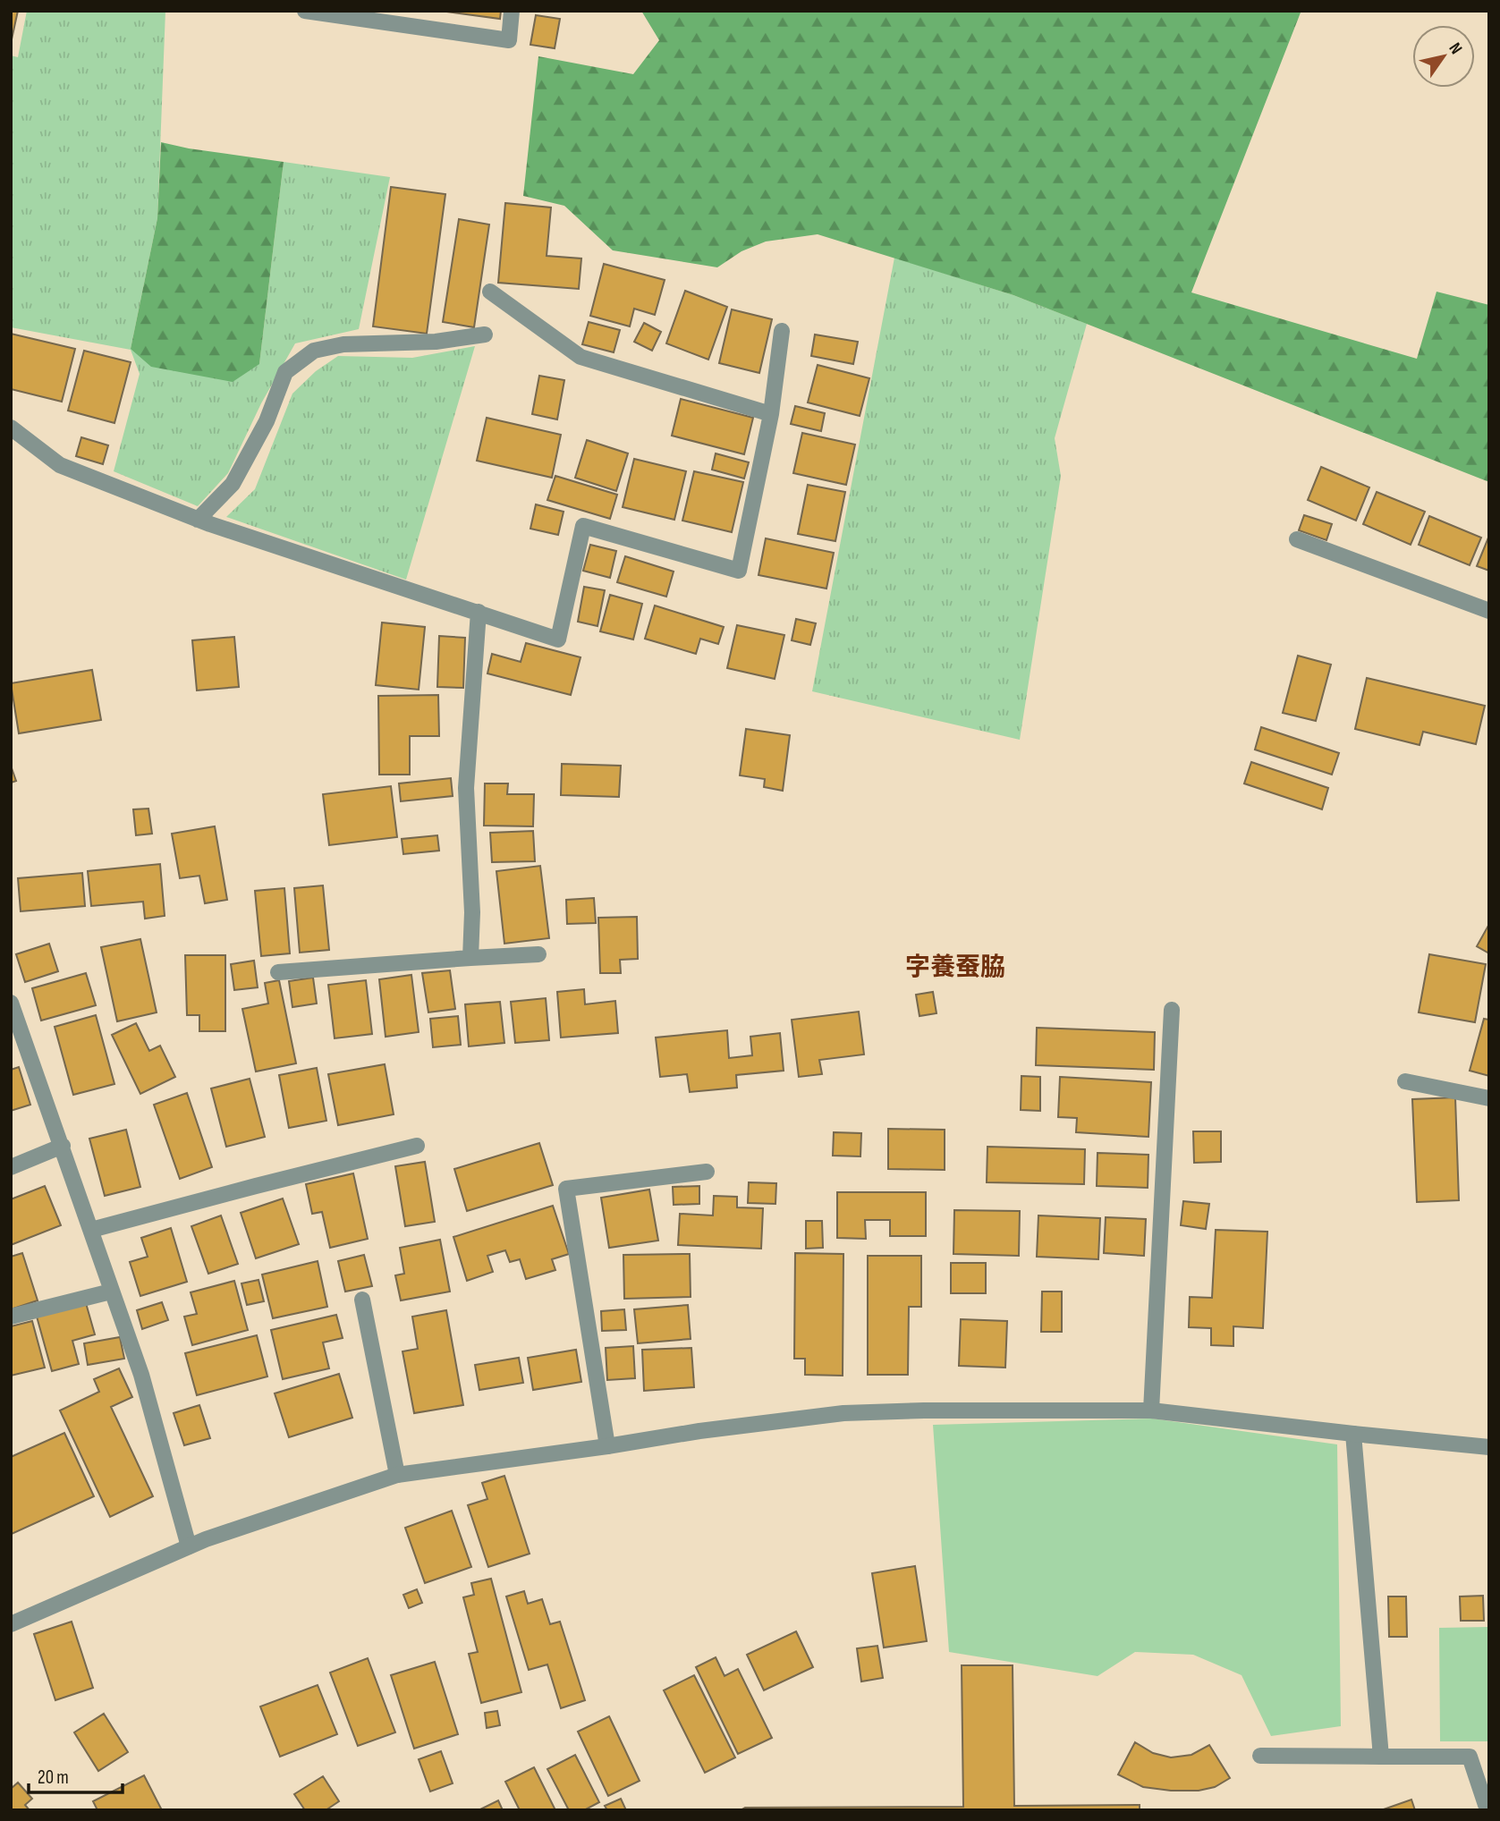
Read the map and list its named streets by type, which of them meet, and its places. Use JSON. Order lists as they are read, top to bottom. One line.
{"districts":["字養蚕脇"],"scale_bar":"20 m","north":"top right"}
